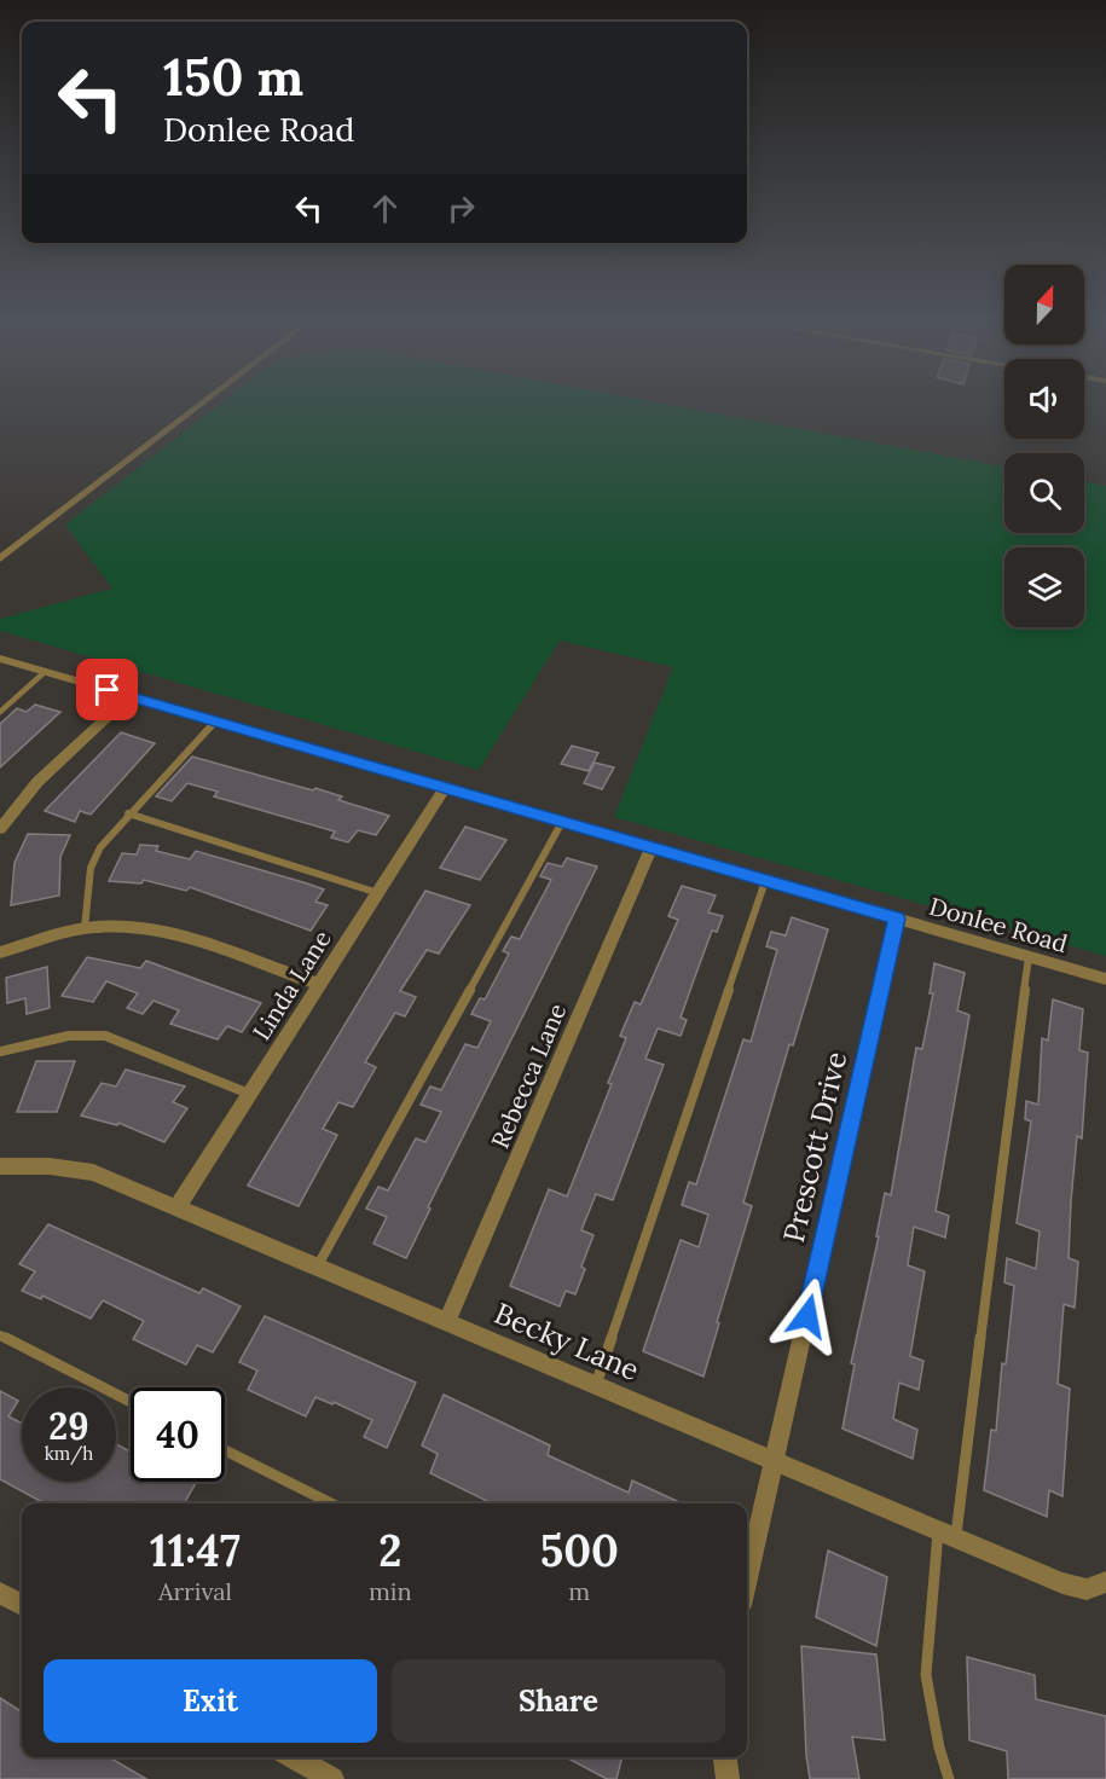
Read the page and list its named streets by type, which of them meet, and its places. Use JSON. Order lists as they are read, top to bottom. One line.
{"streets":{"street":["Donlee Road","Linda Lane","Rebecca Lane","Prescott Drive","Becky Lane"]},"crossings":[["Donlee Road","Linda Lane"],["Donlee Road","Rebecca Lane"],["Donlee Road","Prescott Drive"],["Linda Lane","Becky Lane"],["Rebecca Lane","Becky Lane"],["Prescott Drive","Becky Lane"]],"north":"top","page":{"turn":["150 m","Donlee Road"],"speed":"29 km/h","limit":"40","eta":["11:47","Arrival","2","min","500","m"],"buttons":["Exit","Share"]}}
